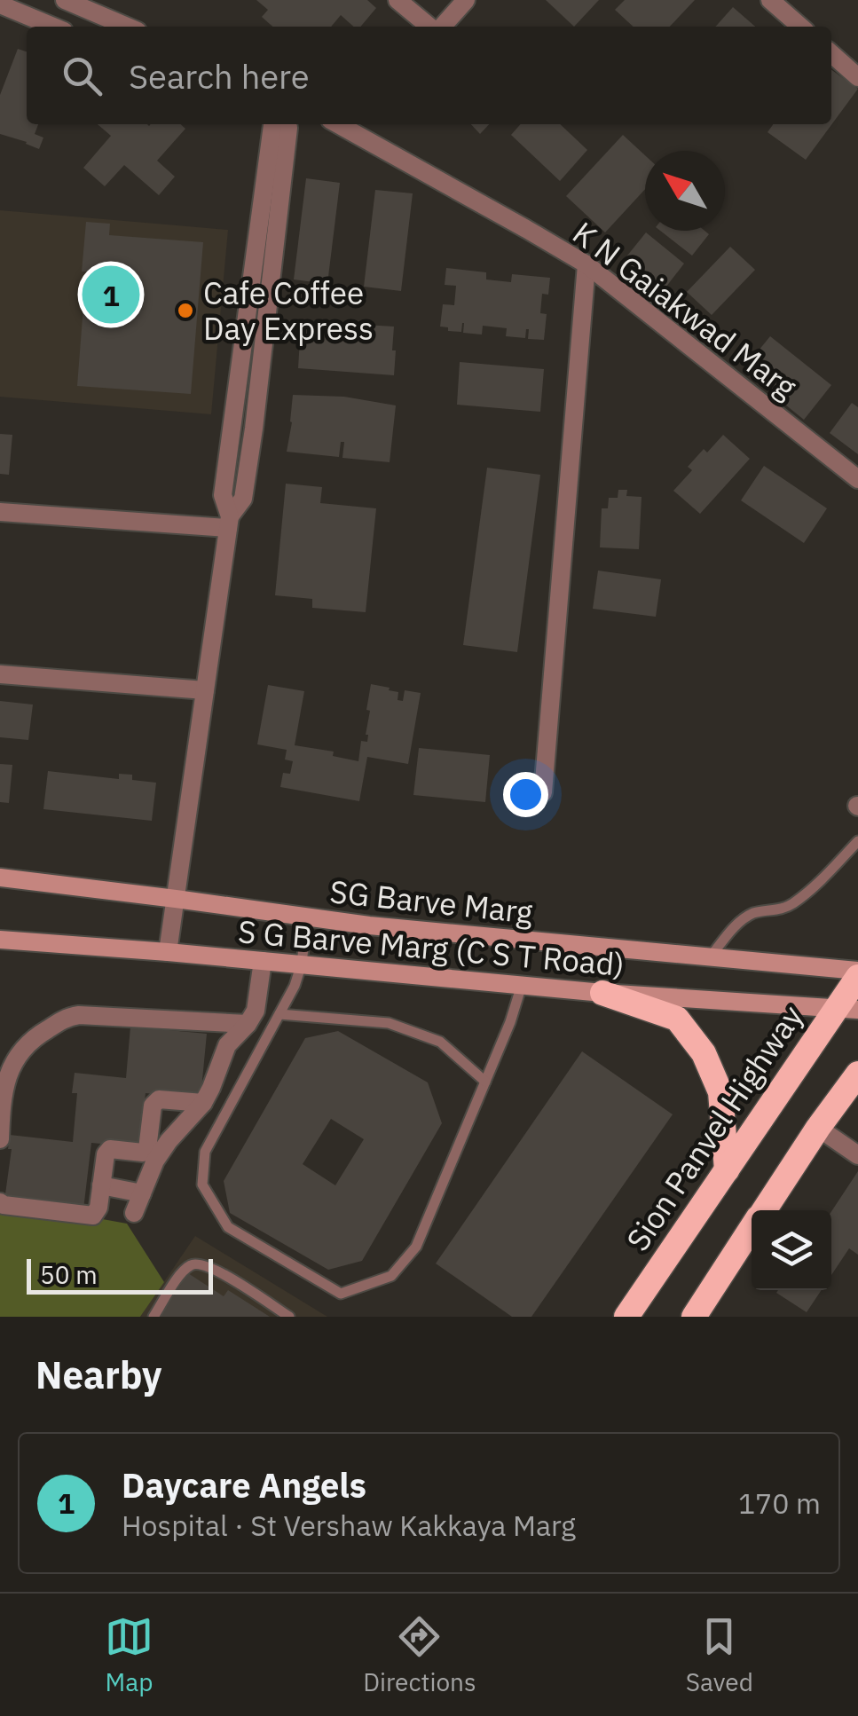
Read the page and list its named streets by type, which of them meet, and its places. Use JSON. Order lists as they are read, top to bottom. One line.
{"streets":{"highway":["Sion Panvel Highway"],"main road":["SG Barve Marg","S G Barve Marg (C S T Road)"],"street":["K N Gaiakwad Marg"]},"crossings":[["SG Barve Marg","Sion Panvel Highway"],["S G Barve Marg (C S T Road)","Sion Panvel Highway"]],"places":["Cafe Coffee Day Express"],"scale_bar":"50 m","north":"top left","page":{"search":"Search here","pins":"1","scale":"50 m","heading":"Nearby","list":[{"mark":"1","name":"Daycare Angels","note":"Hospital · St Vershaw Kakkaya Marg","value":"170 m"}],"nav":["Map","Directions","Saved"]}}
